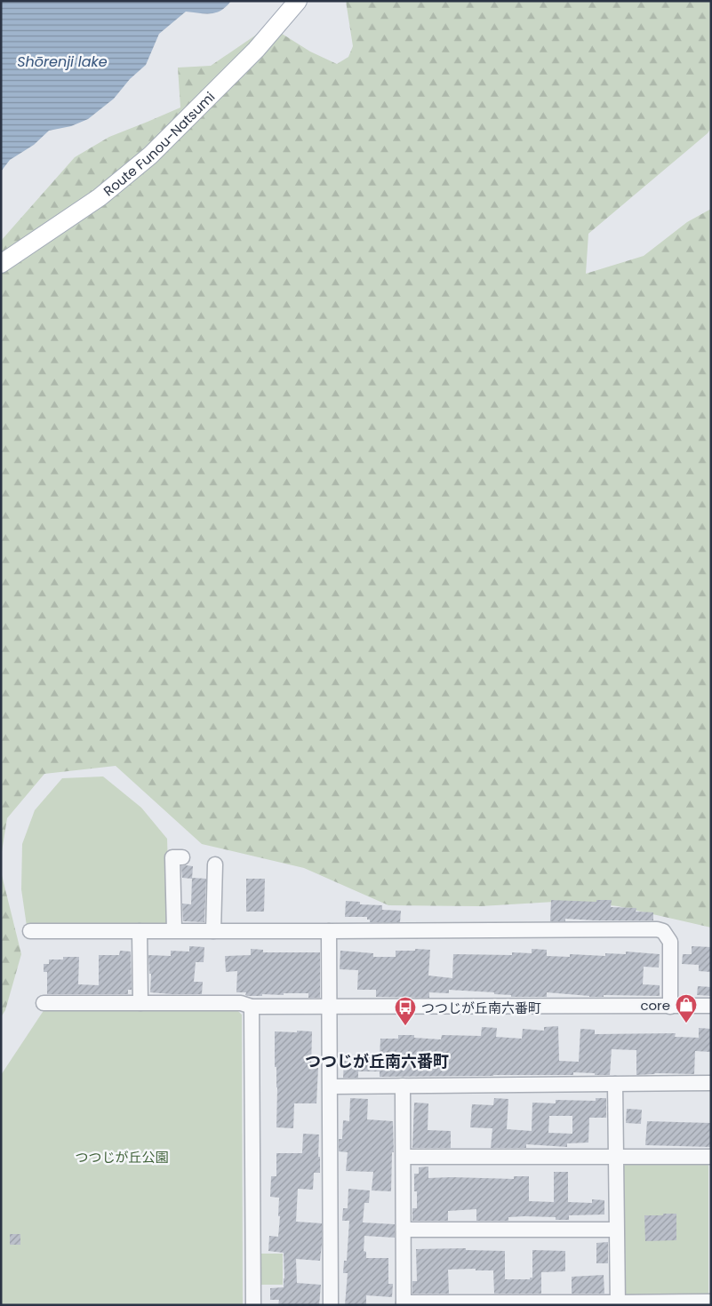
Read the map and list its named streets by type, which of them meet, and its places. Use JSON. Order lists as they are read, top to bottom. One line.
{"streets":{"main road":["Route Funou-Natsumi"]},"districts":["つつじが丘南六番町"],"water":["Shōrenji lake"],"parks":["つつじが丘公園"],"places":{"shop":["core"],"bus stop":["つつじが丘南六番町"]}}
